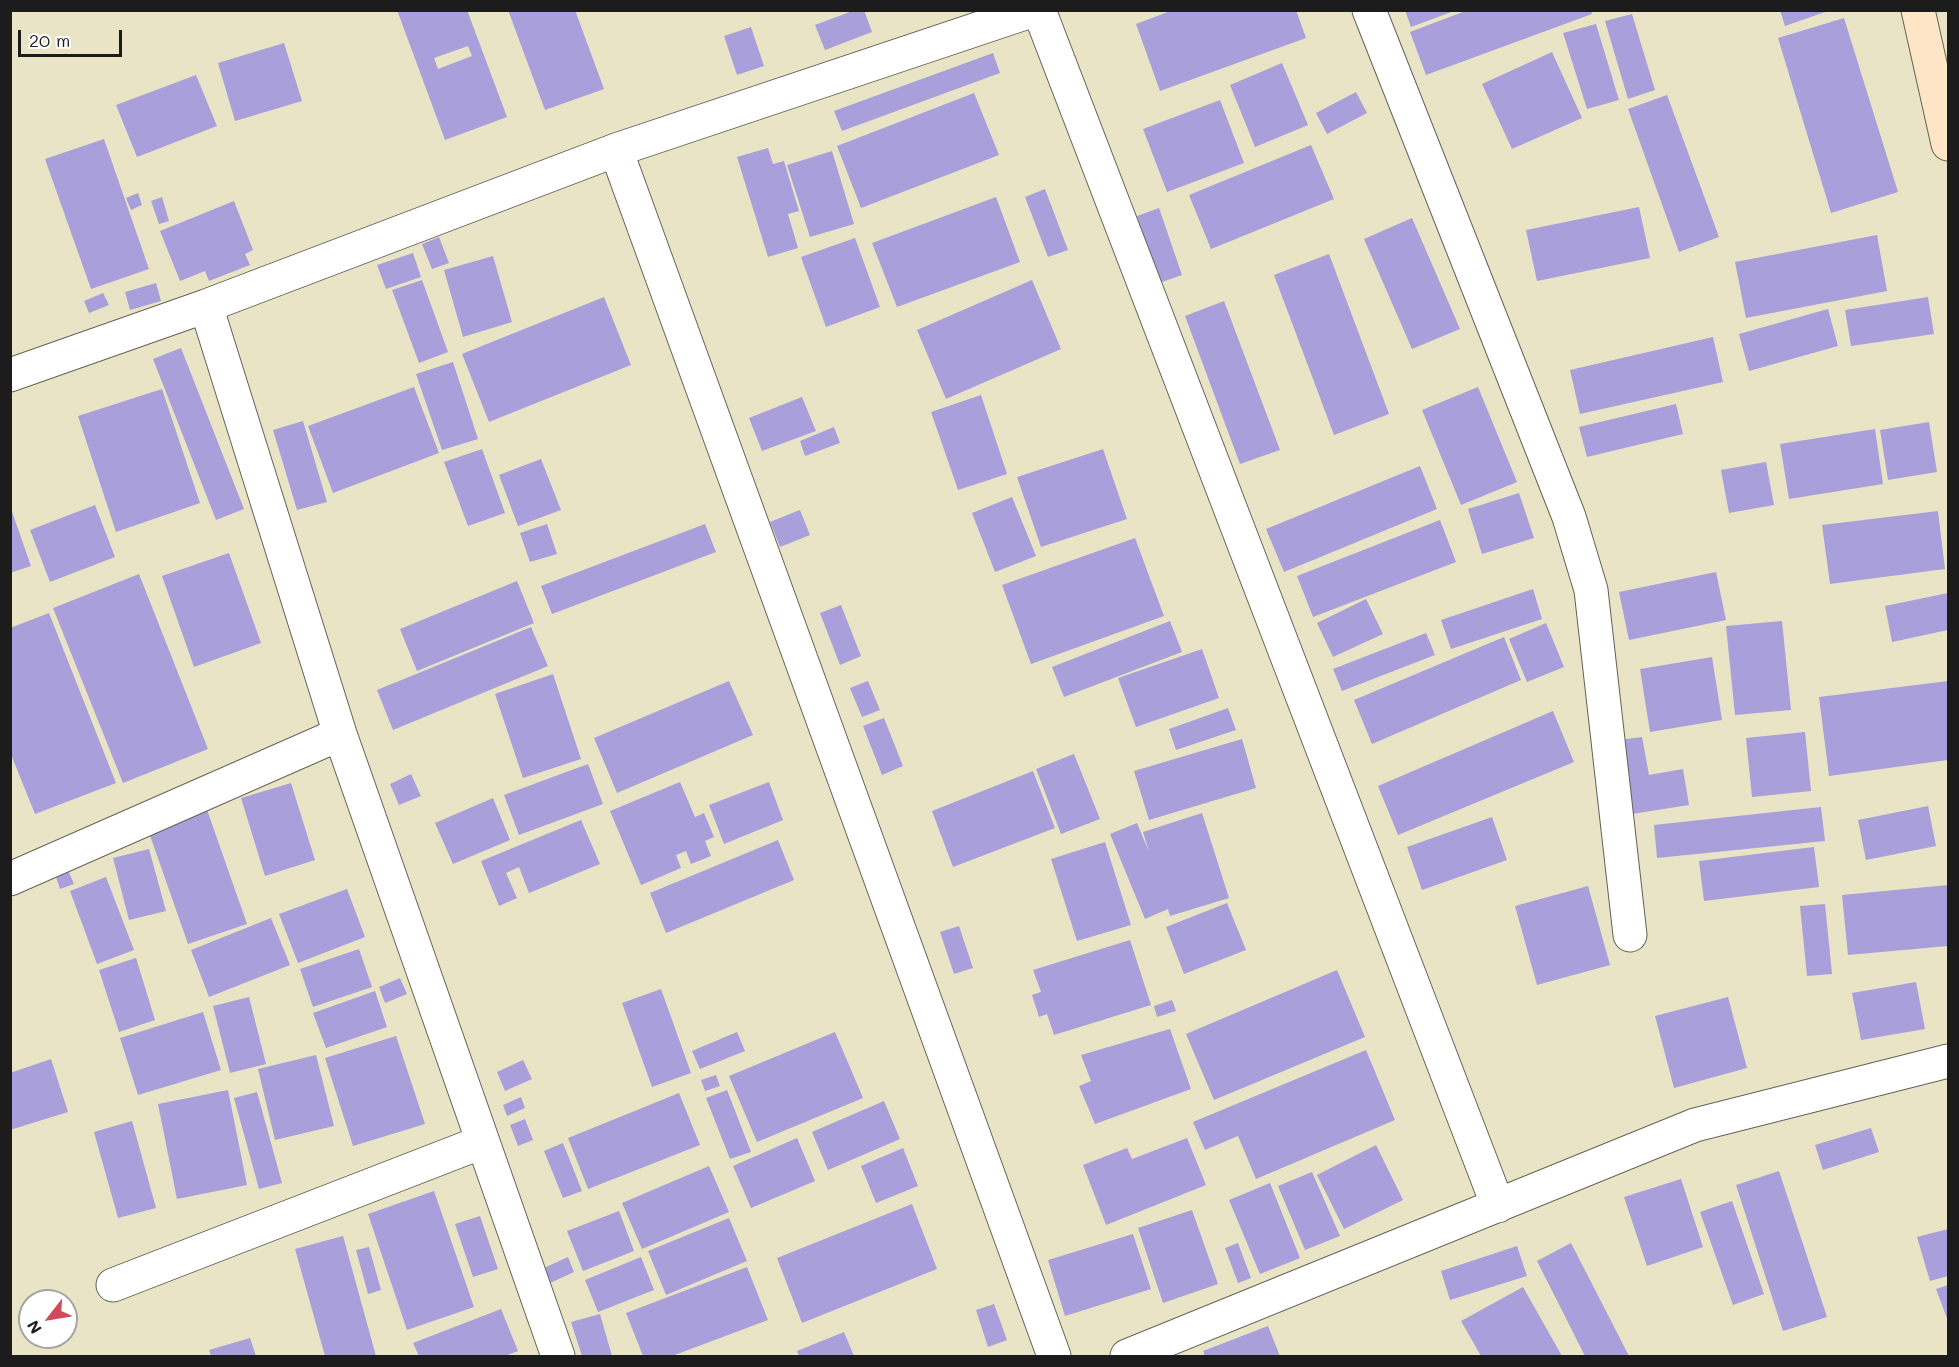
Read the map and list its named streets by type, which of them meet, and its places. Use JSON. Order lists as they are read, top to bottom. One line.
{"scale_bar":"20 m","north":"bottom left"}
